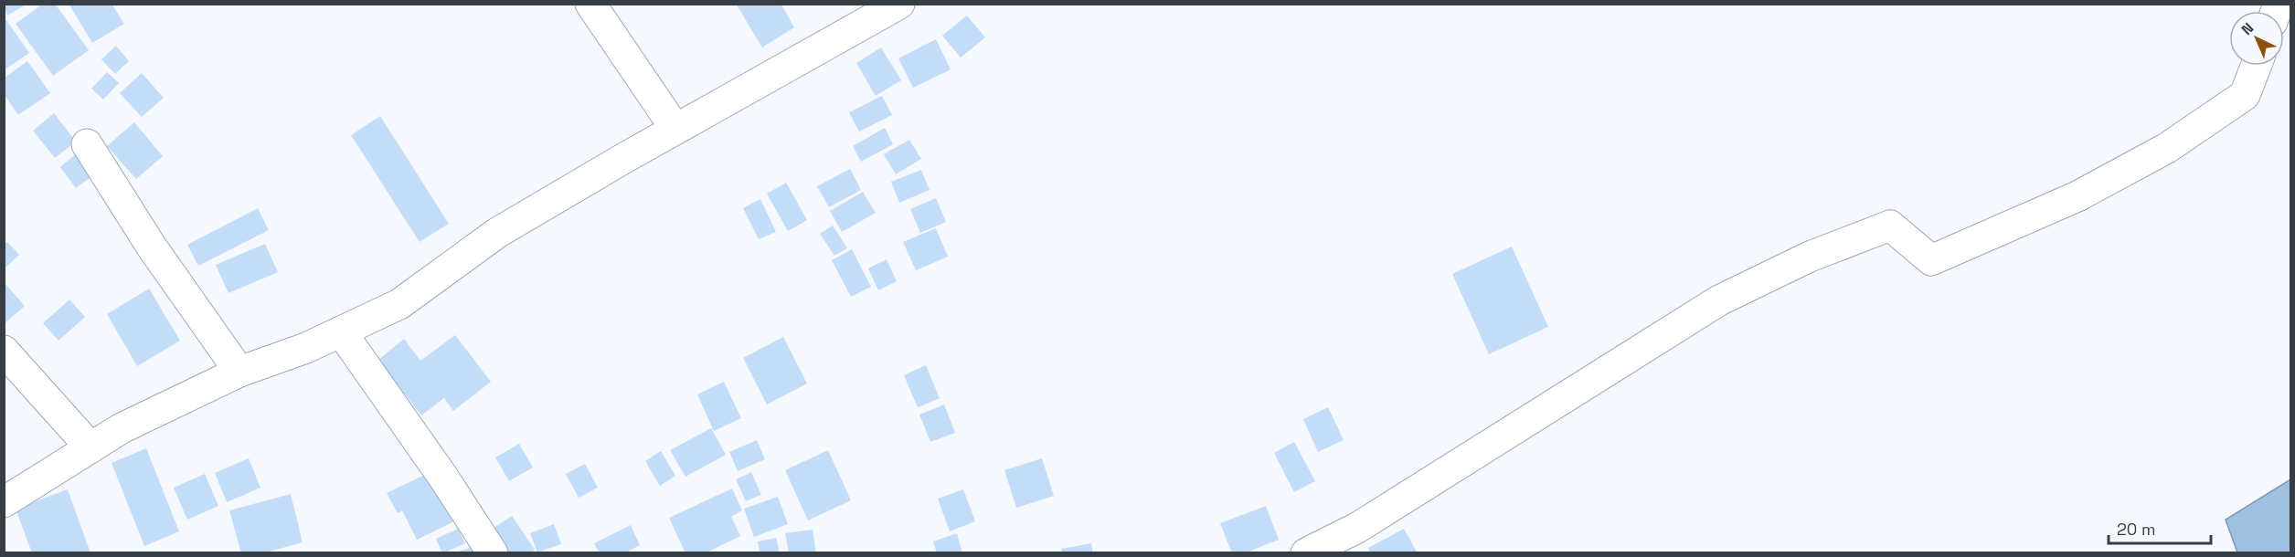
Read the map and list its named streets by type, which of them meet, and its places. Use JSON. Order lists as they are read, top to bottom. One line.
{"scale_bar":"20 m","north":"top left"}
